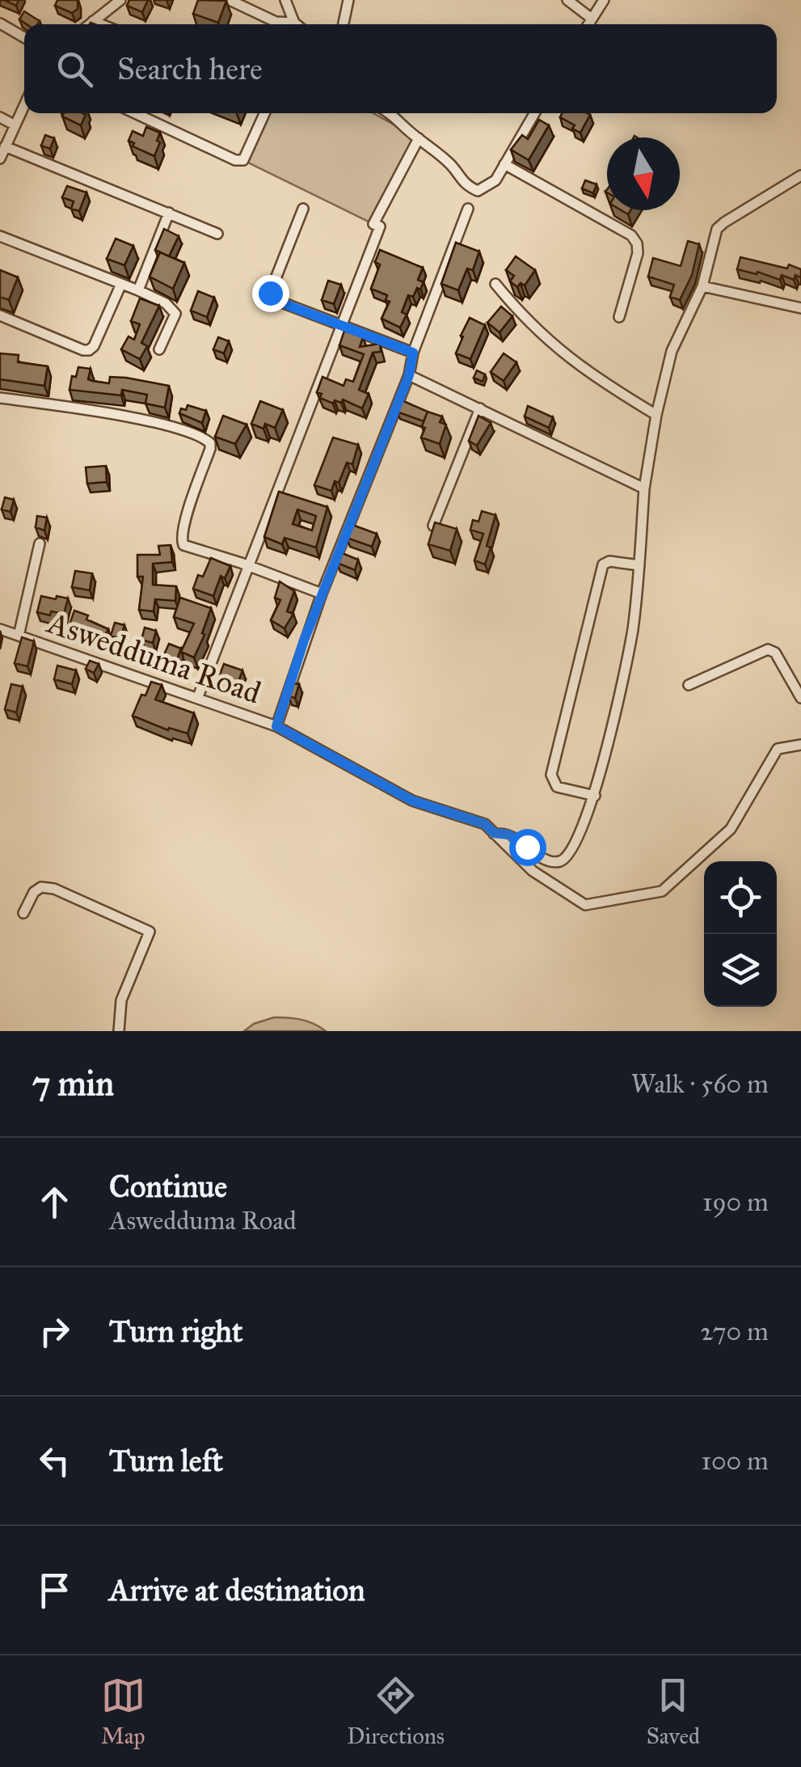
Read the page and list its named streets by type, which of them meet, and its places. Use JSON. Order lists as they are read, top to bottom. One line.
{"streets":{"street":["Aswedduma Road"]},"north":"bottom","page":{"search":"Search here","heading":["7 min","Walk · 560 m"],"list":[["Continue","Aswedduma Road","190 m"],["Turn right","270 m"],["Turn left","100 m"],"Arrive at destination"],"nav":["Map","Directions","Saved"]}}
